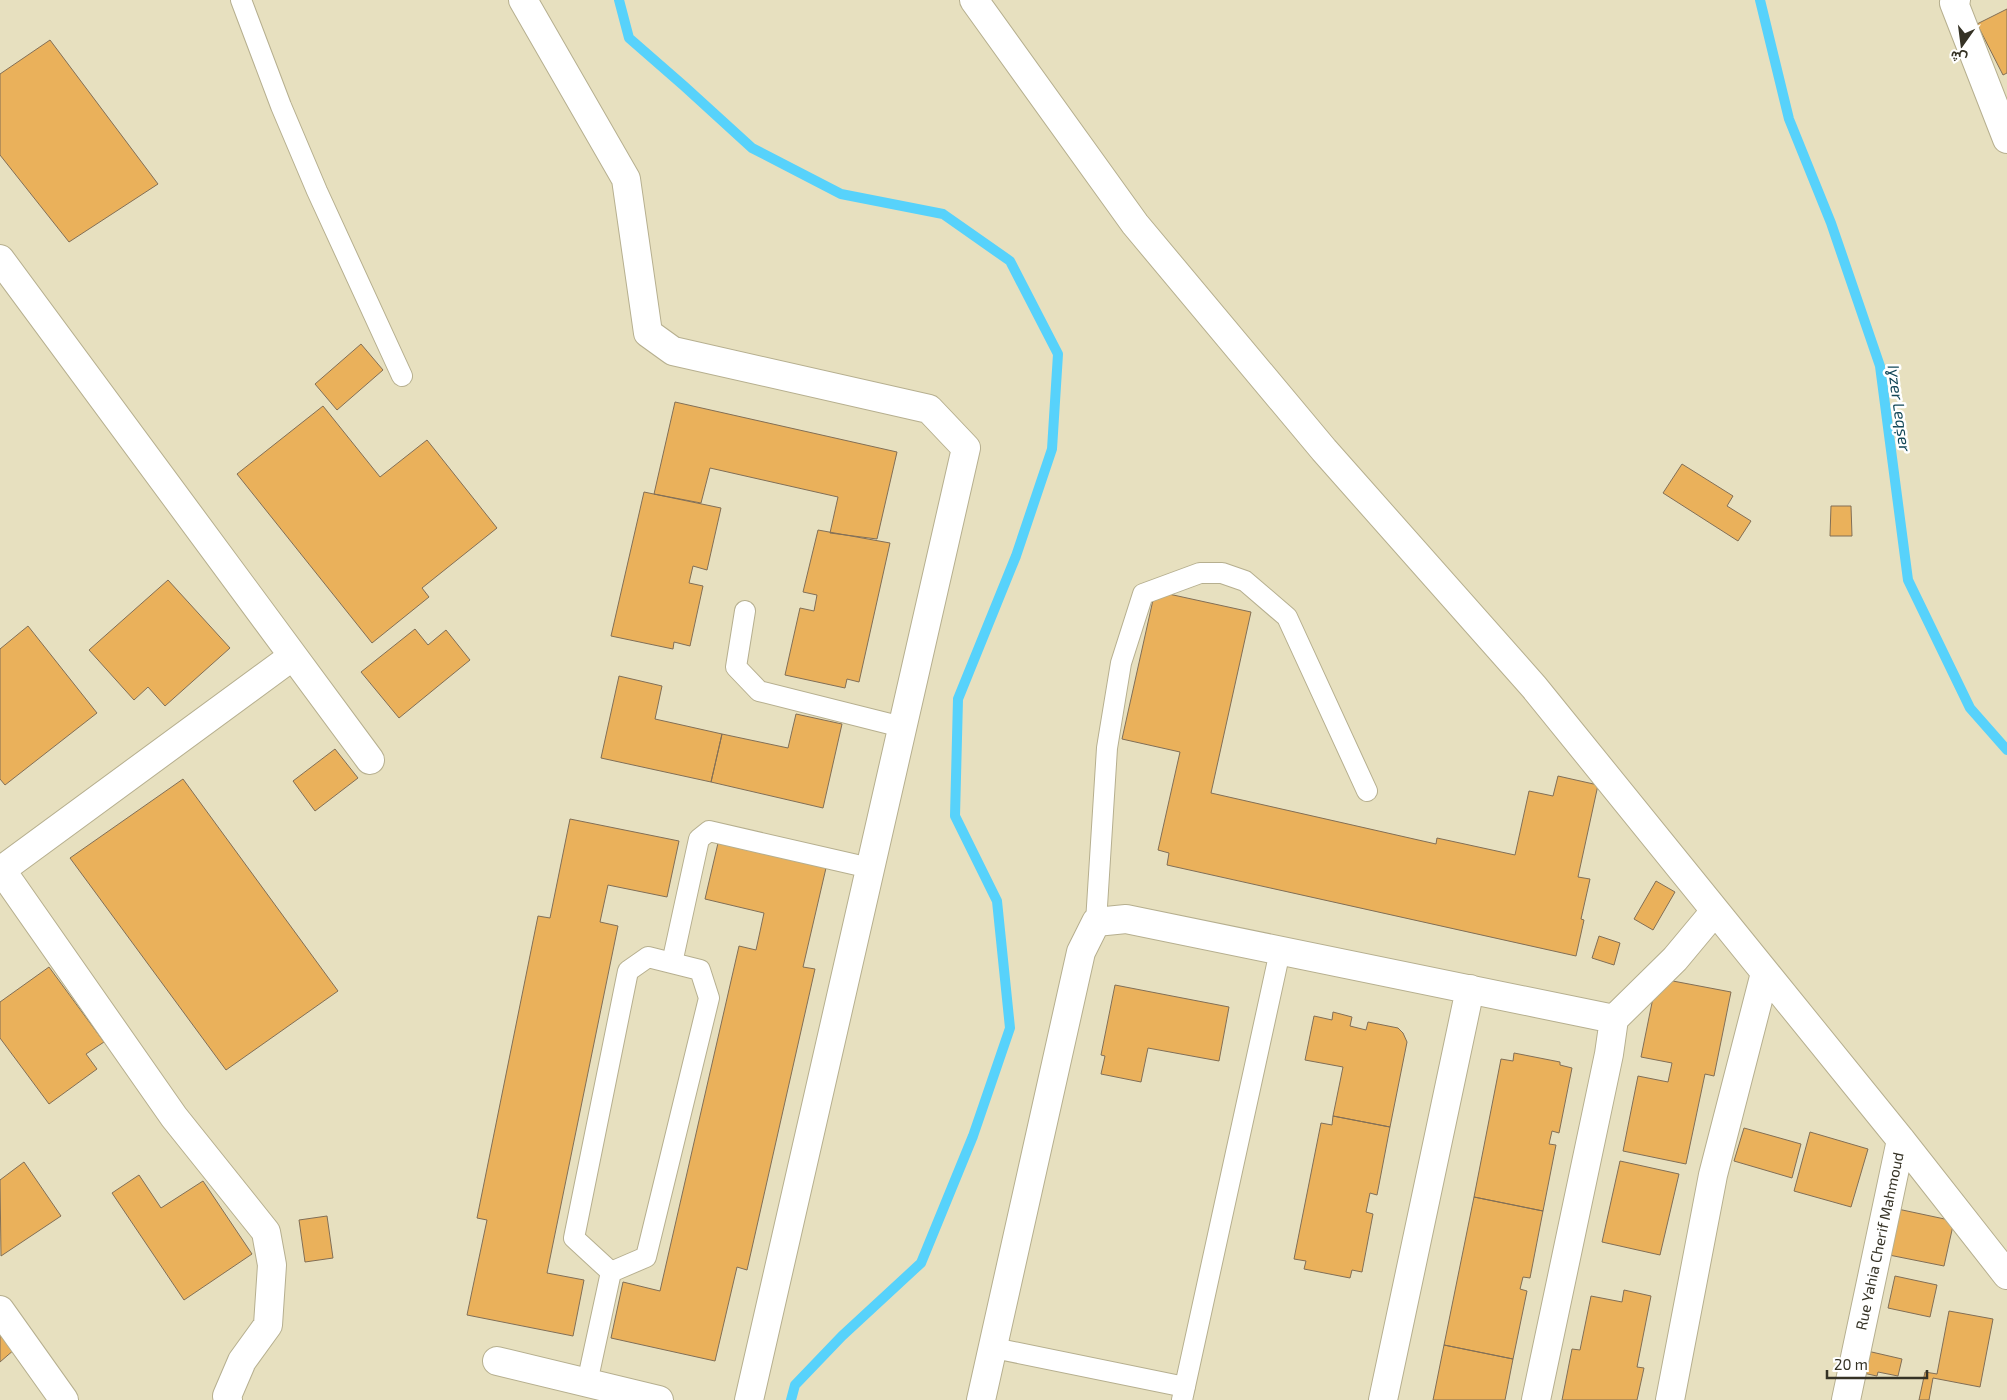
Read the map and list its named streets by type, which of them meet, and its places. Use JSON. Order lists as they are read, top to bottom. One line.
{"streets":{"street":["Rue Yahia Cherif Mahmoud"]},"water":["Iɣzer Leqṣer"],"scale_bar":"20 m","north":"bottom"}
